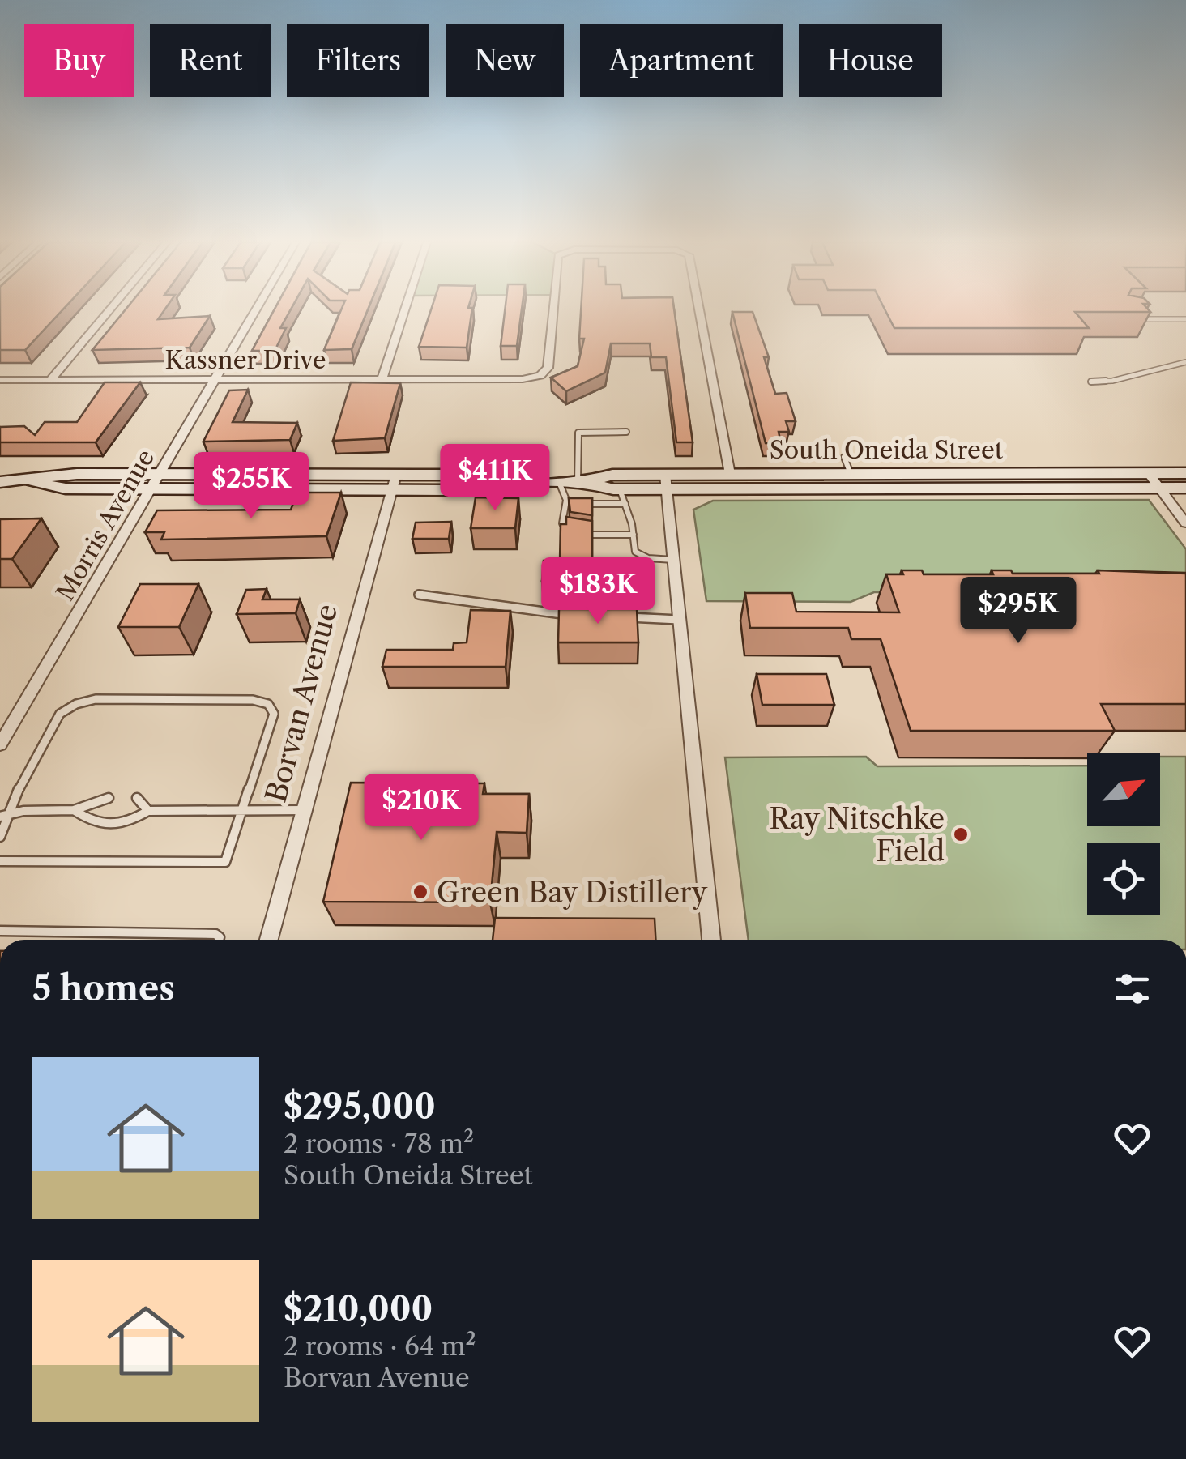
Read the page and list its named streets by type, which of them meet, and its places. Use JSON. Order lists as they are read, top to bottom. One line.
{"streets":{"street":["Kassner Drive","South Oneida Street","Morris Avenue","Borvan Avenue"]},"crossings":[["Kassner Drive","South Oneida Street"],["Kassner Drive","Morris Avenue"],["South Oneida Street","Morris Avenue"],["South Oneida Street","Borvan Avenue"]],"places":["Ray Nitschke Field","Green Bay Distillery"],"north":"top right","page":{"chip":["Buy","Rent","Filters","New","Apartment","House"],"price":["$411K","$255K","$183K","$295K","$210K"],"heading":"5 homes","list":[{"name":"$295,000","note":"2 rooms · 78 m² · South Oneida Street"},{"name":"$210,000","note":"2 rooms · 64 m² · Borvan Avenue"}]}}
